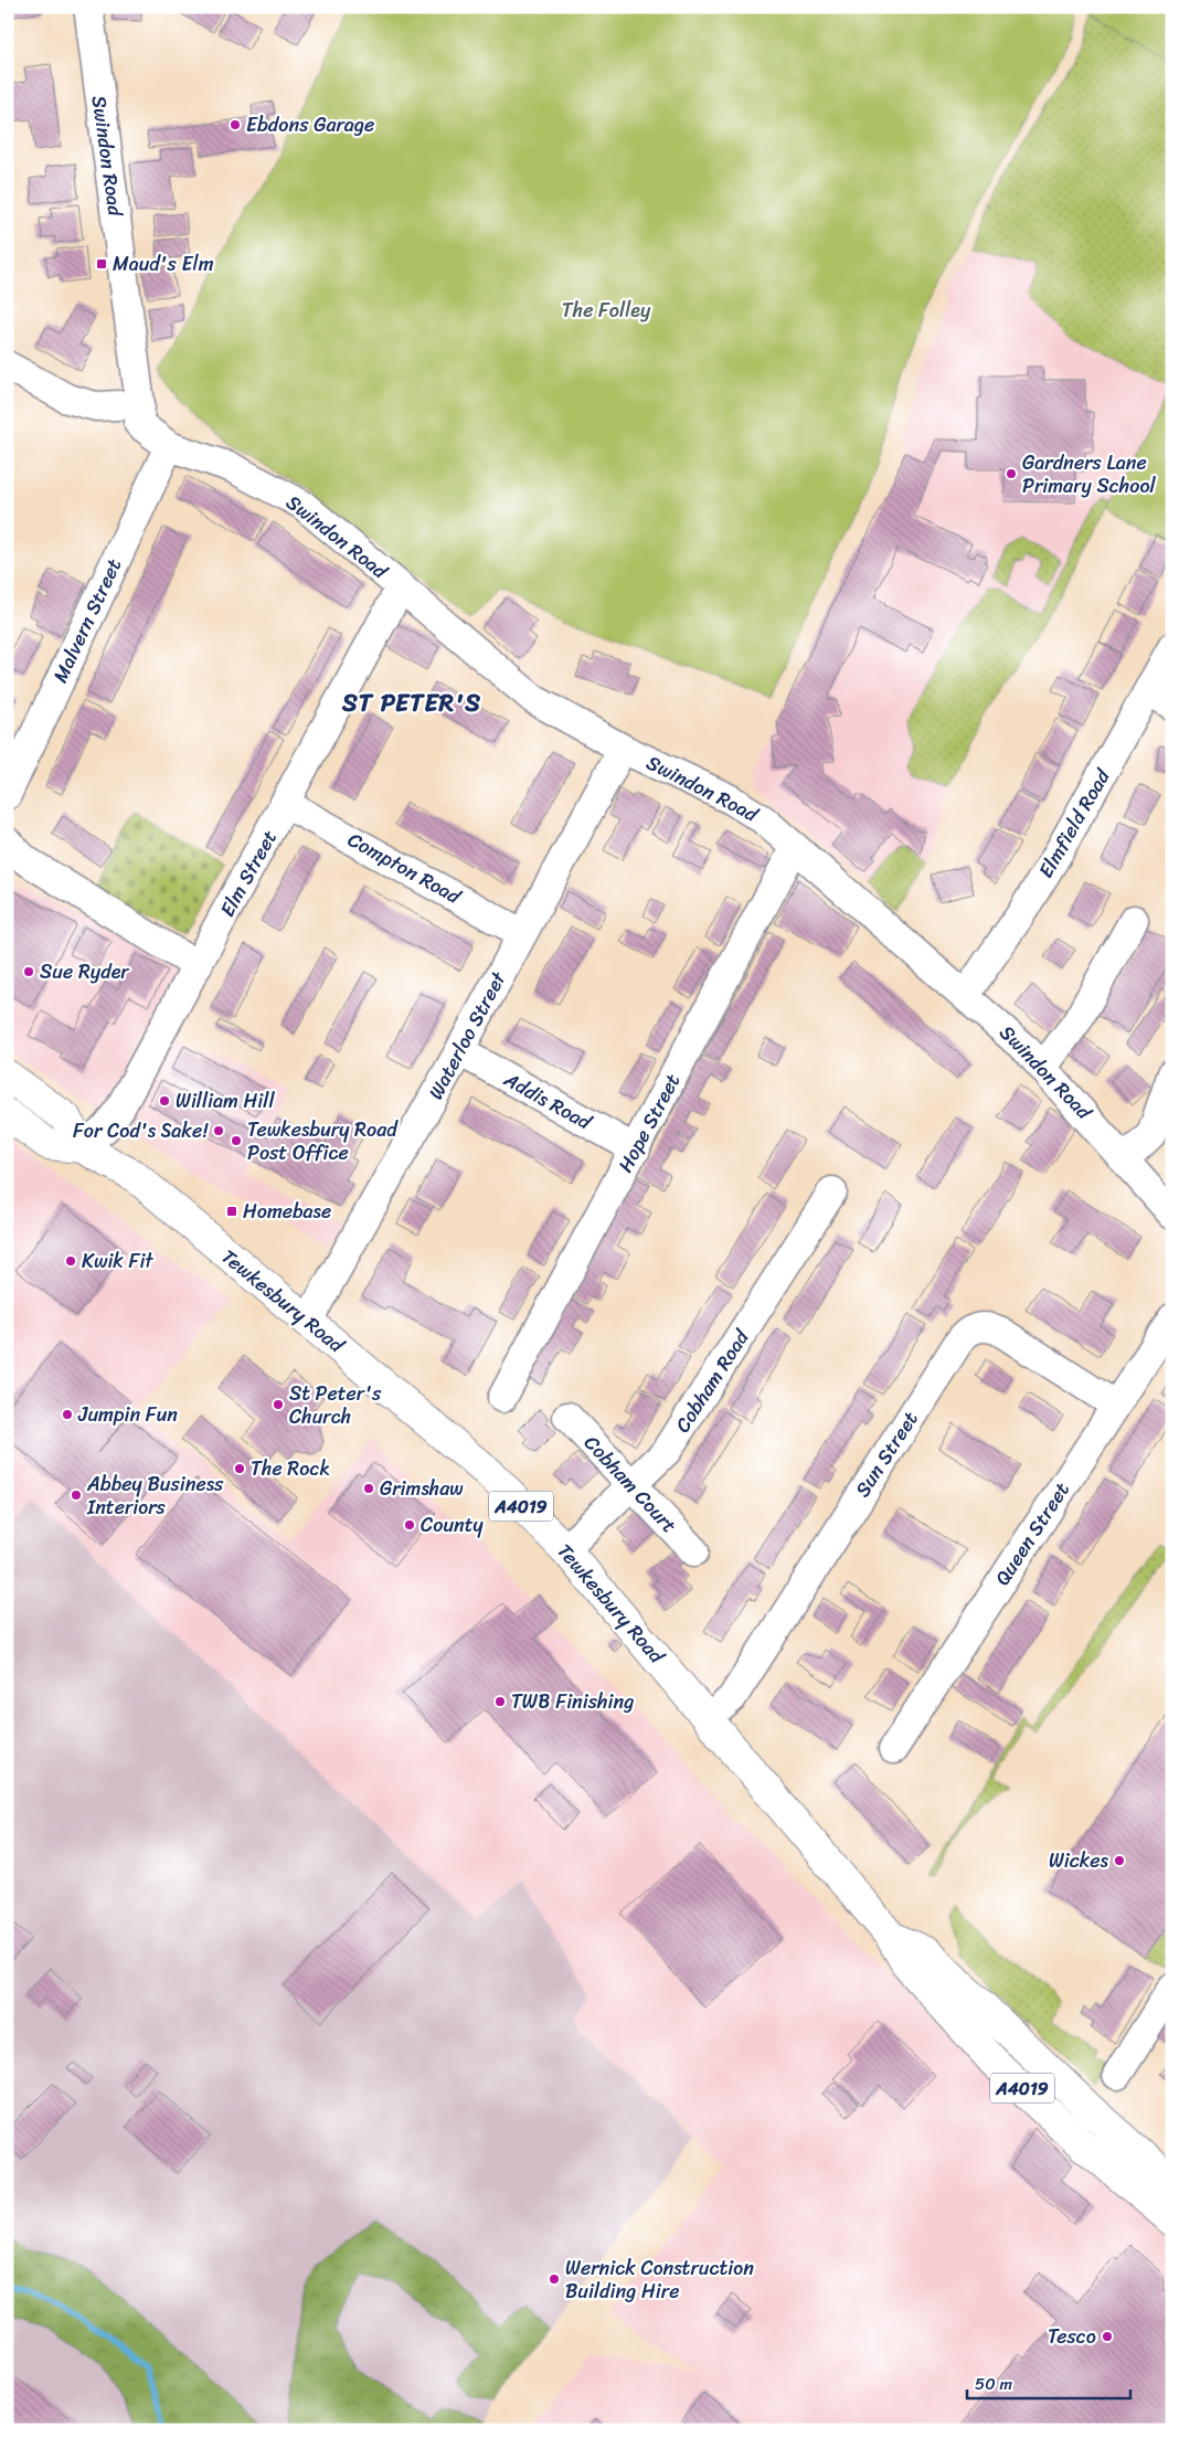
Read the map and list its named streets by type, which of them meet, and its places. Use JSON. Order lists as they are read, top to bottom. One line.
{"streets":{"highway":["Tewkesbury Road","A4019"],"street":["Swindon Road","Malvern Street","Elmfield Road","Compton Road","Elm Street","Waterloo Street","Addis Road","Hope Street","Cobham Road","Sun Street","Cobham Court","Queen Street"]},"crossings":[["Swindon Road","Malvern Street"],["Swindon Road","Elmfield Road"],["Swindon Road","Elm Street"],["Swindon Road","Waterloo Street"],["Swindon Road","Hope Street"],["Compton Road","Elm Street"],["Compton Road","Waterloo Street"],["Elm Street","Tewkesbury Road"],["Waterloo Street","Addis Road"],["Waterloo Street","Tewkesbury Road"],["Addis Road","Hope Street"],["Tewkesbury Road","Cobham Road"],["Tewkesbury Road","Sun Street"],["Cobham Road","Cobham Court"],["Sun Street","Queen Street"]],"districts":["ST PETER'S"],"parks":["The Folley"],"places":{"other":["Ebdons Garage","Gardners Lane Primary School","Sue Ryder","William Hill","For Cod's Sake!","Tewkesbury Road Post Office","Kwik Fit","St Peter's Church","Jumpin Fun","The Rock","Grimshaw","Abbey Business Interiors","County","TWB Finishing","Wickes","Wernick Construction Building Hire","Tesco"],"transit":["Maud's Elm","Homebase"]},"scale_bar":"50 m"}
